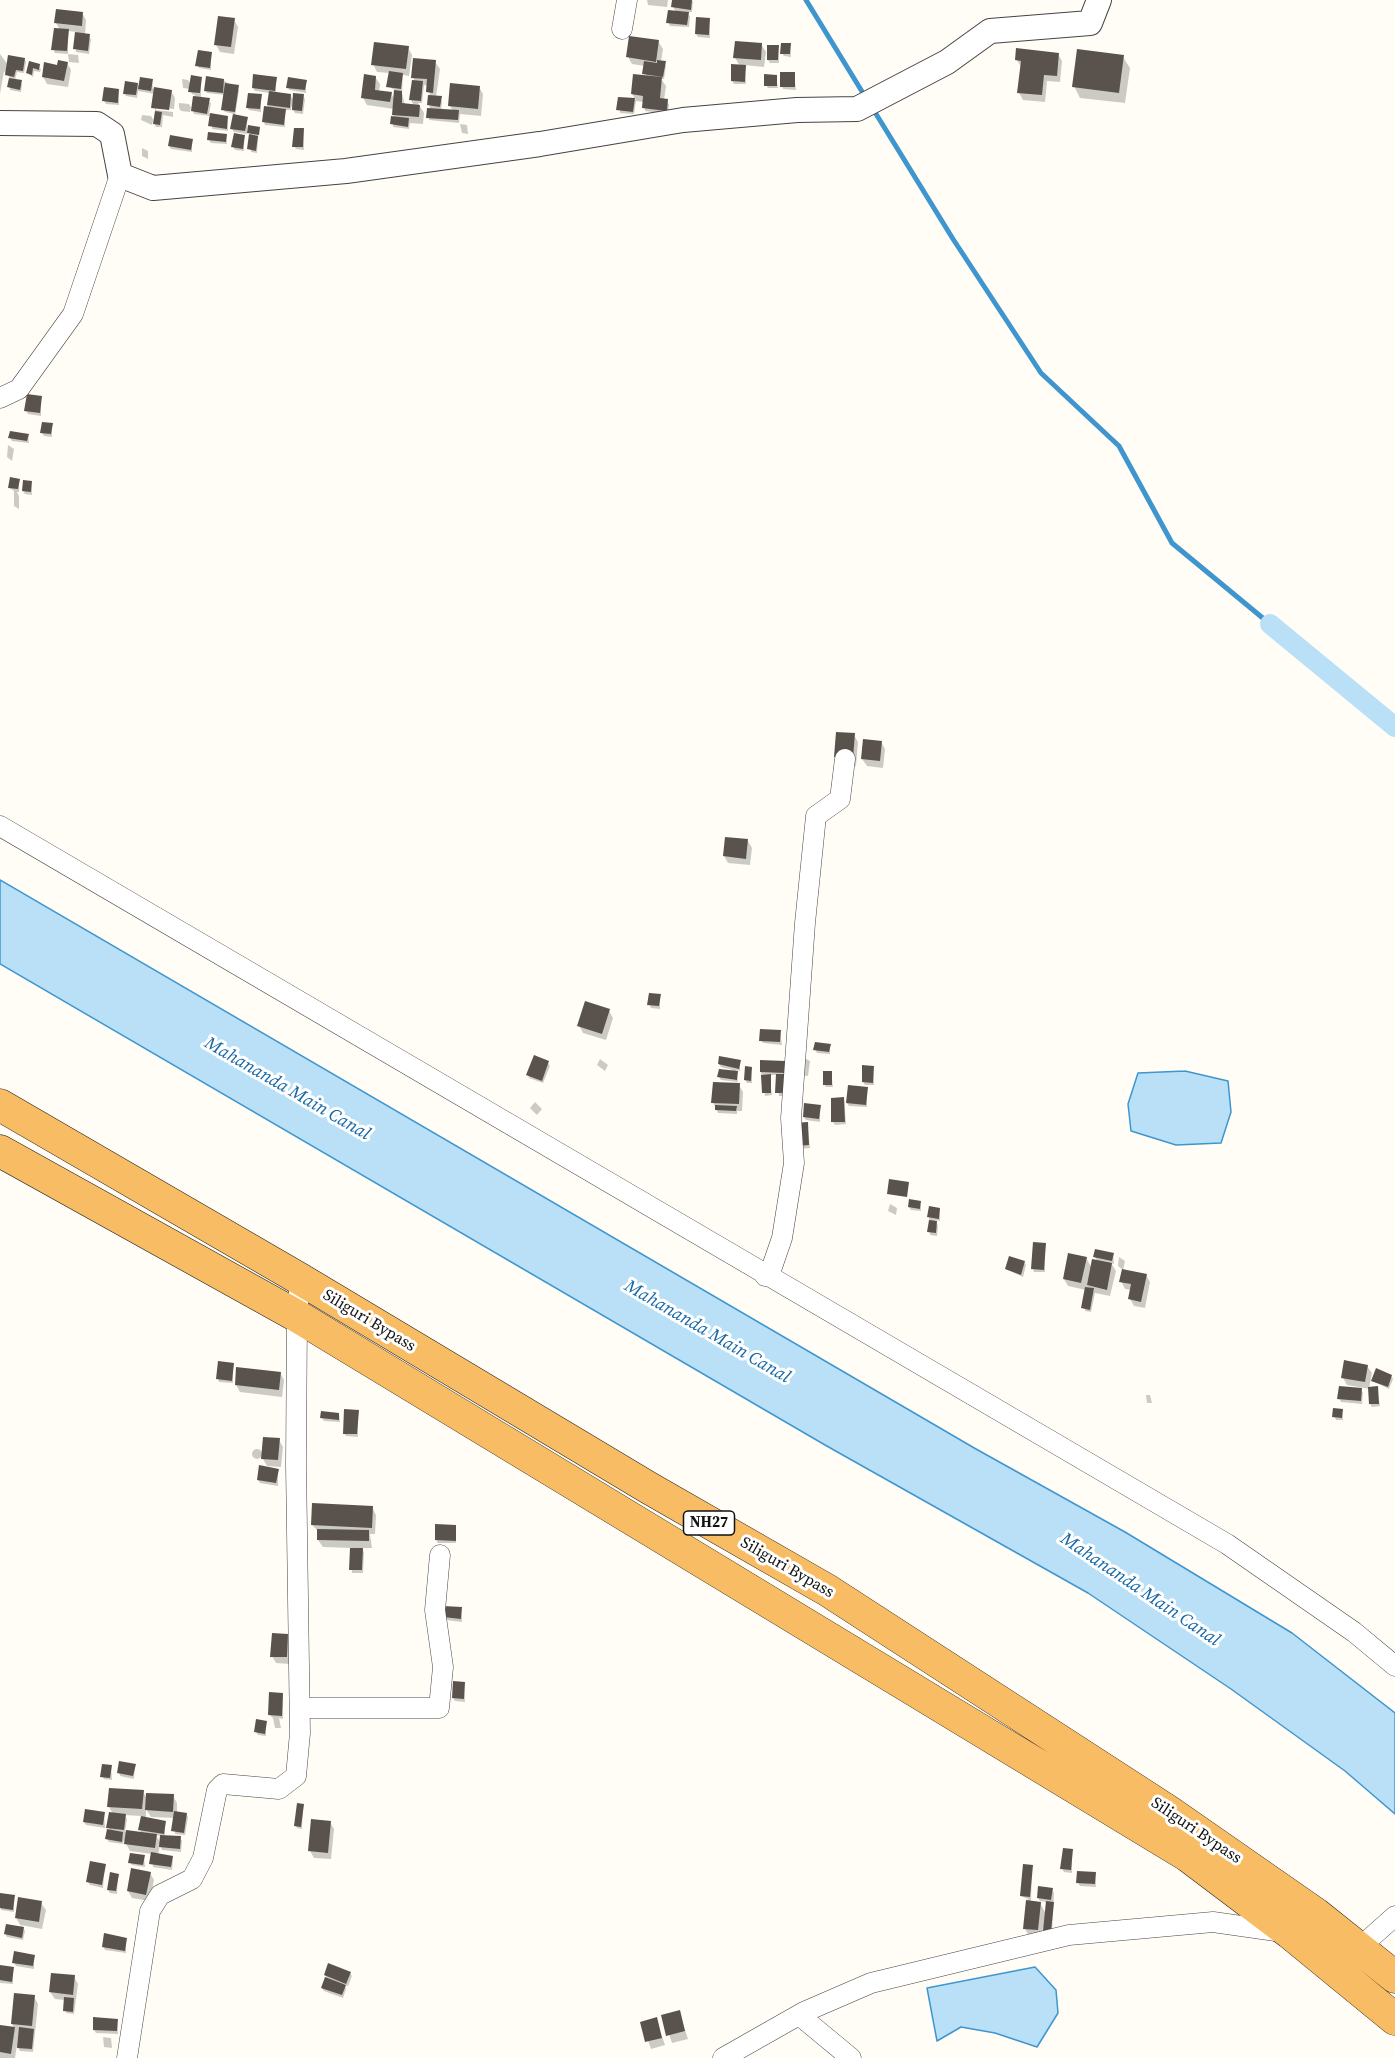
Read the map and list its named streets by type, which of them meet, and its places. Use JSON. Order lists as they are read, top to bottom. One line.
{"streets":{"highway":["Siliguri Bypass","NH27"]},"water":["Mahananda Main Canal"]}
